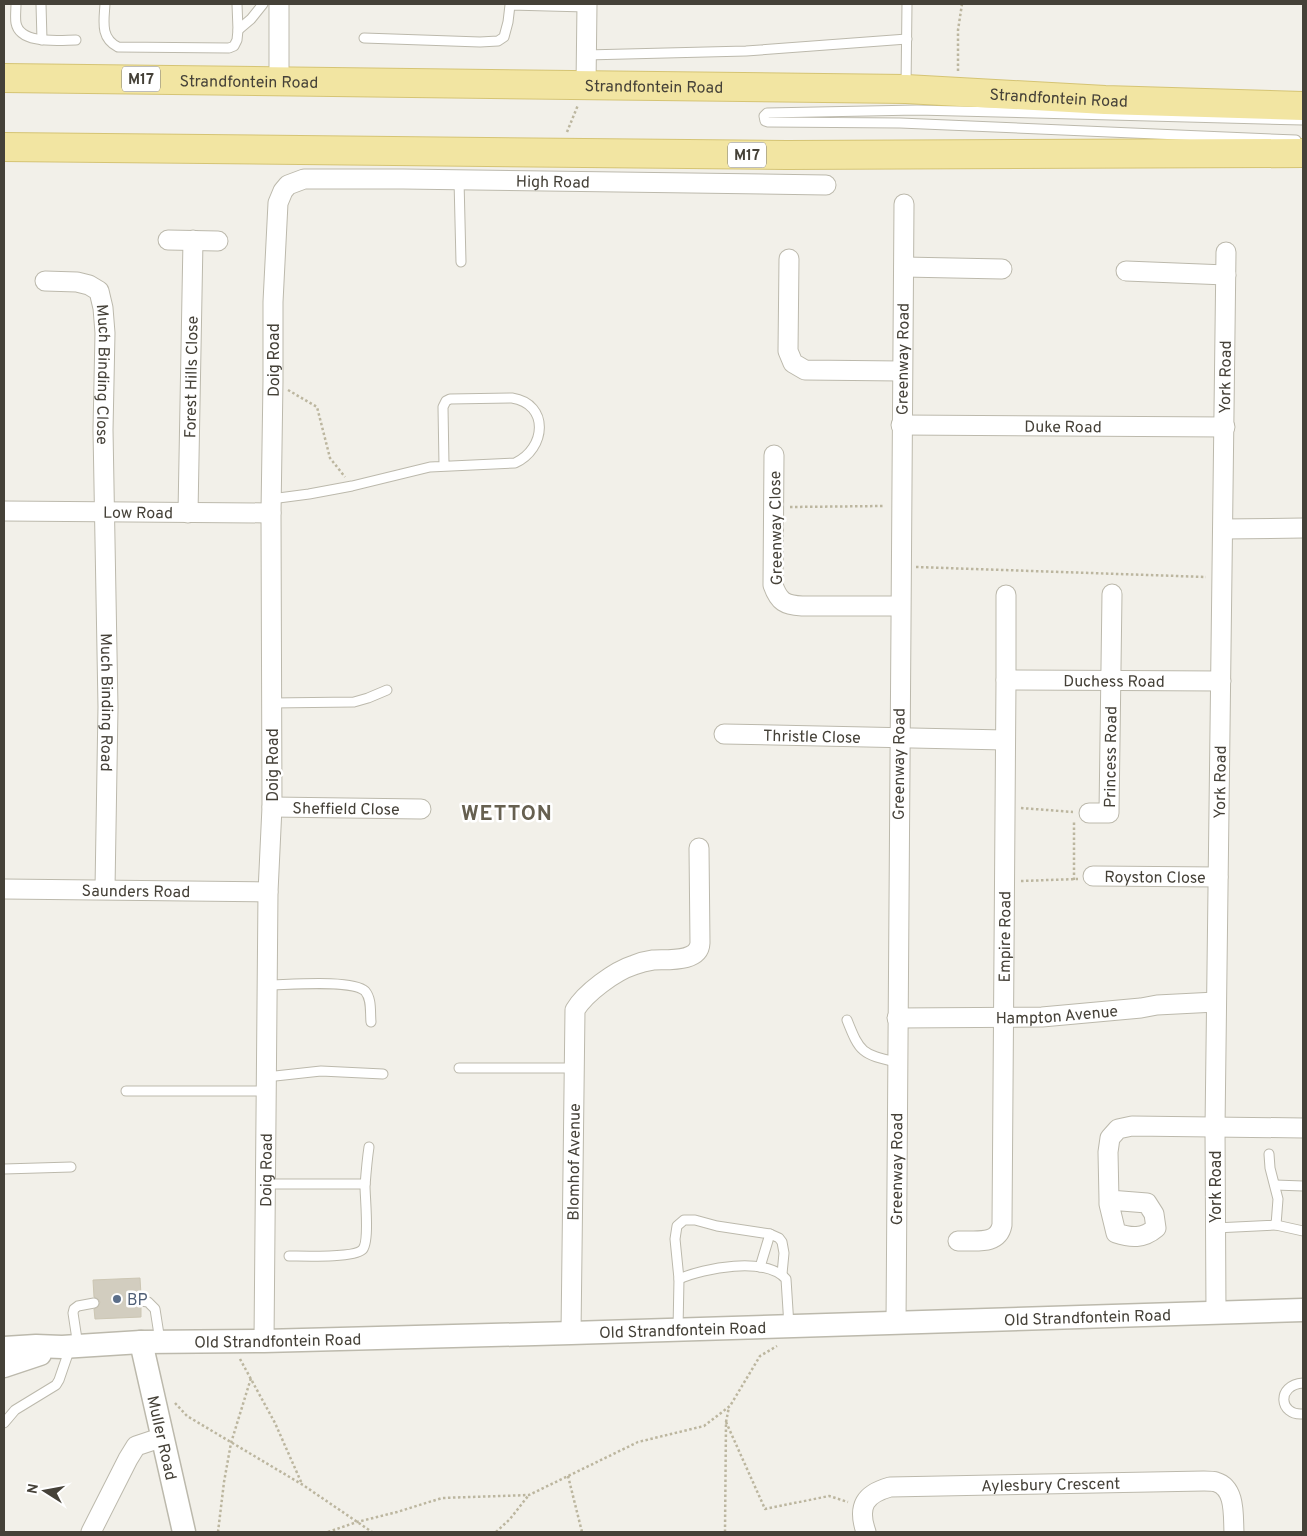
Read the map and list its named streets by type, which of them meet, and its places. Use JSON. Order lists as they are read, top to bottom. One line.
{"streets":{"main road":["M17","Strandfontein Road"],"street":["High Road","Greenway Road","Doig Road","Much Binding Close","Forest Hills Close","York Road","Duke Road","Low Road","Greenway Close","Duchess Road","Much Binding Road","Thristle Close","Princess Road","Sheffield Close","Royston Close","Saunders Road","Empire Road","Hampton Avenue","Blomhof Avenue","Old Strandfontein Road","Muller Road","Aylesbury Crescent"]},"crossings":[["High Road","Doig Road"],["Greenway Road","Duke Road"],["Greenway Road","Greenway Close"],["Greenway Road","Thristle Close"],["Greenway Road","Hampton Avenue"],["Greenway Road","Old Strandfontein Road"],["Doig Road","Low Road"],["Doig Road","Sheffield Close"],["Doig Road","Saunders Road"],["Doig Road","Old Strandfontein Road"],["Much Binding Close","Low Road"],["Much Binding Close","Much Binding Road"],["Forest Hills Close","Low Road"],["York Road","Duke Road"],["York Road","Duchess Road"],["York Road","Royston Close"],["York Road","Hampton Avenue"],["York Road","Old Strandfontein Road"],["Low Road","Much Binding Road"],["Duchess Road","Princess Road"],["Duchess Road","Empire Road"],["Much Binding Road","Saunders Road"],["Thristle Close","Empire Road"],["Empire Road","Hampton Avenue"],["Blomhof Avenue","Old Strandfontein Road"],["Old Strandfontein Road","Muller Road"]],"districts":["WETTON"],"places":["BP"],"north":"left"}
